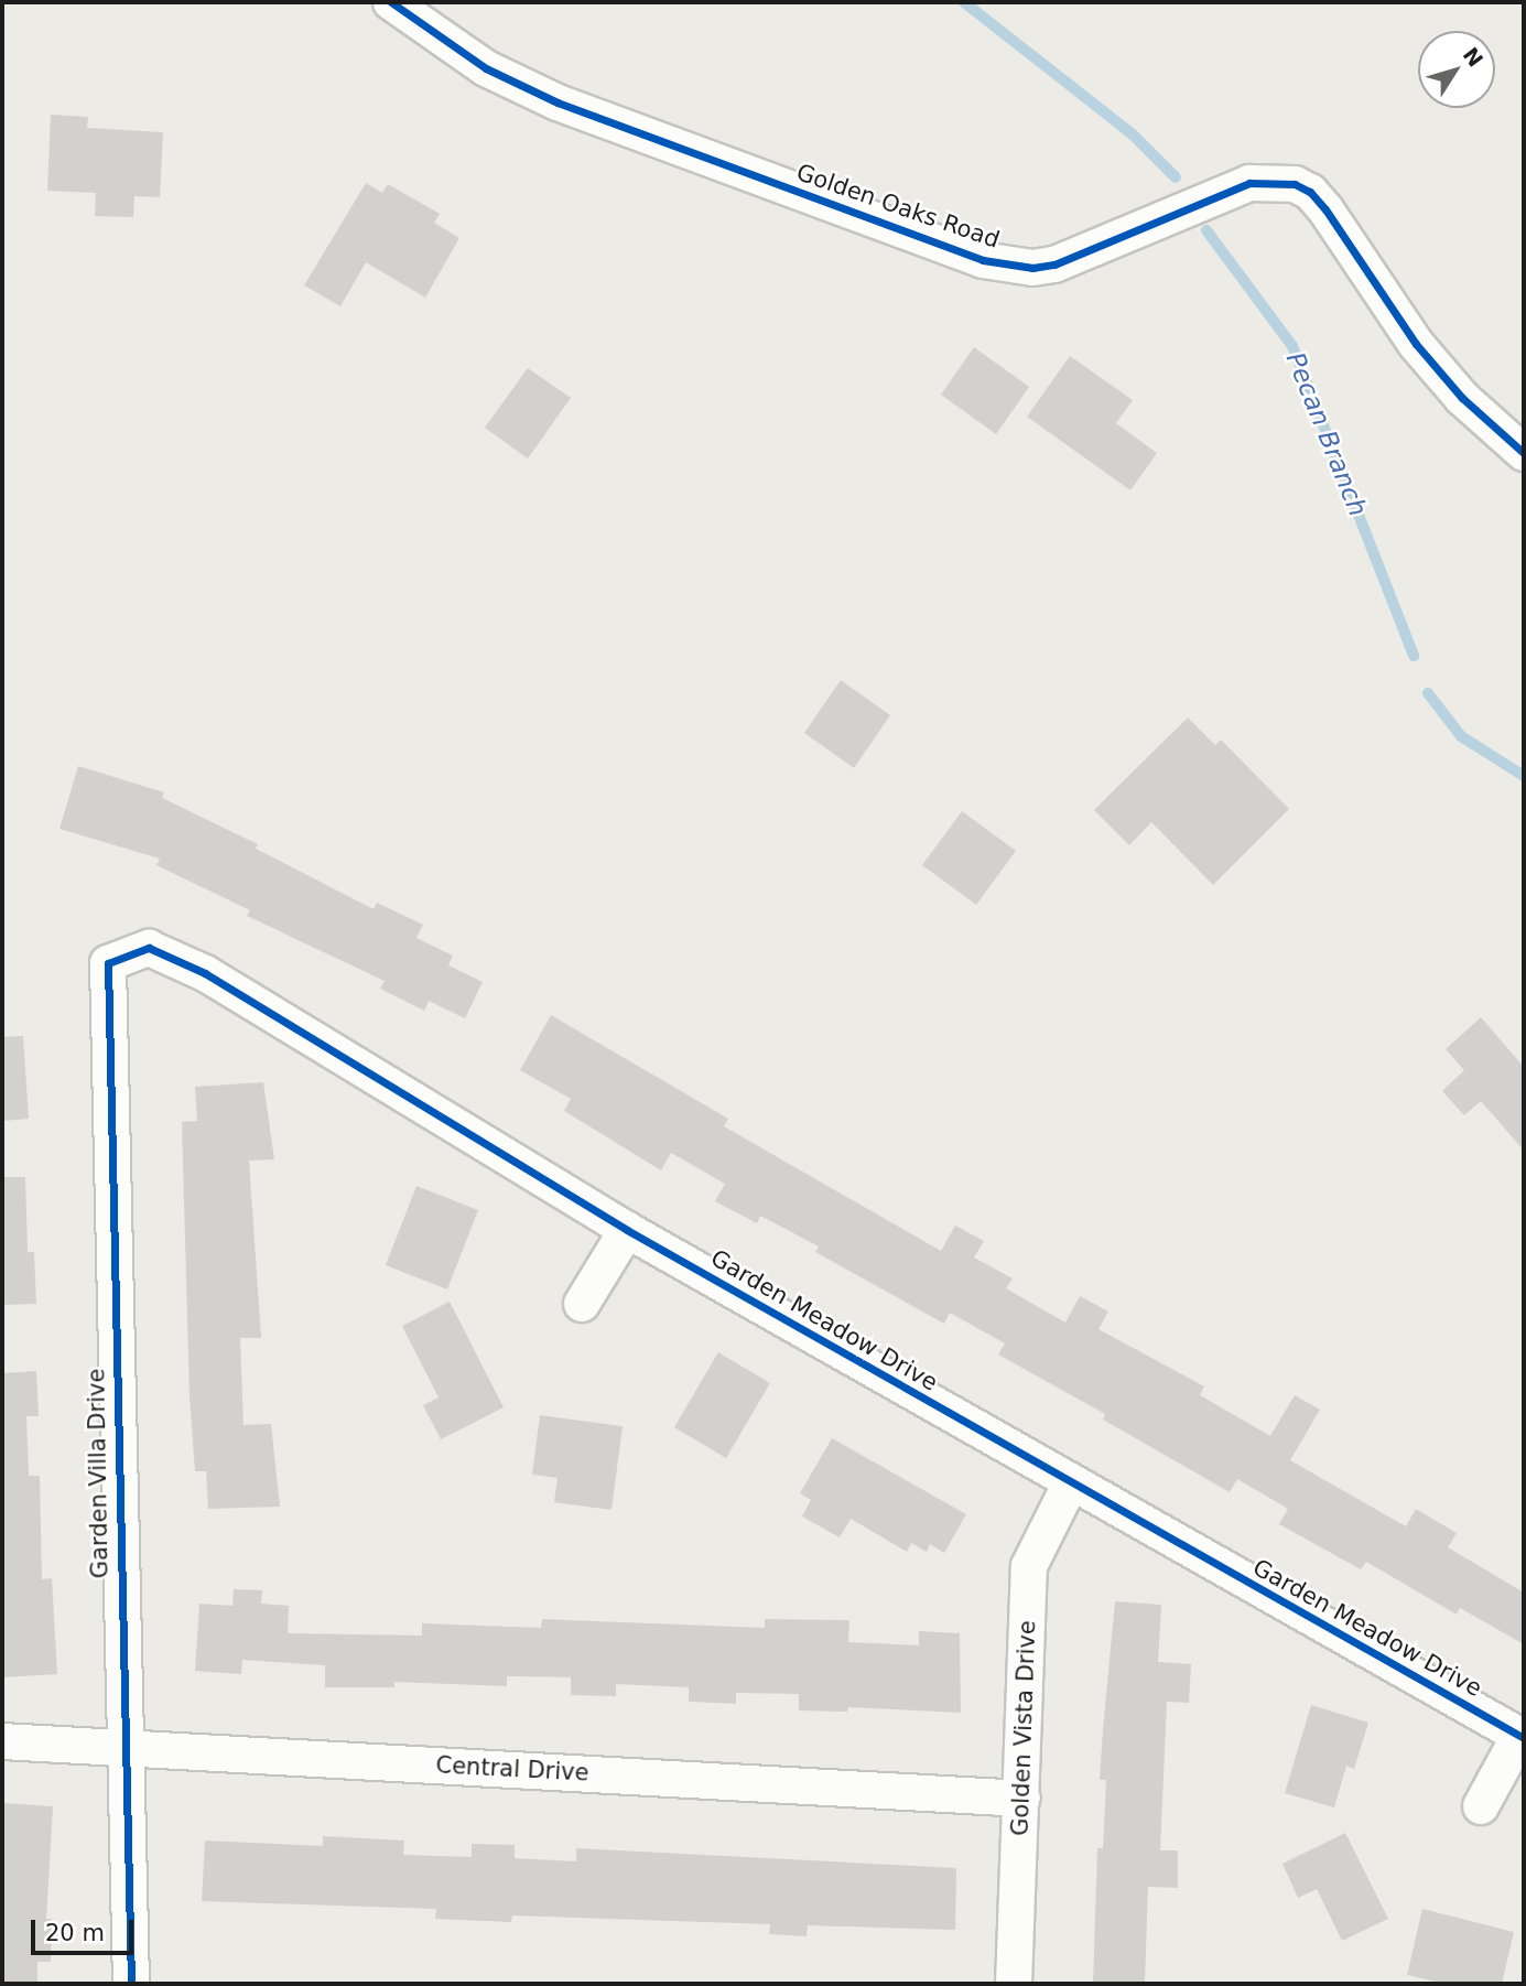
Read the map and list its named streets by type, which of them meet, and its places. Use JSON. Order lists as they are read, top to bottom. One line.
{"streets":{"street":["Golden Oaks Road","Garden Meadow Drive","Garden Villa Drive","Golden Vista Drive","Central Drive"]},"crossings":[["Garden Meadow Drive","Garden Villa Drive"],["Garden Meadow Drive","Golden Vista Drive"],["Garden Villa Drive","Central Drive"],["Golden Vista Drive","Central Drive"]],"water":["Pecan Branch"],"scale_bar":"20 m","north":"top right"}
